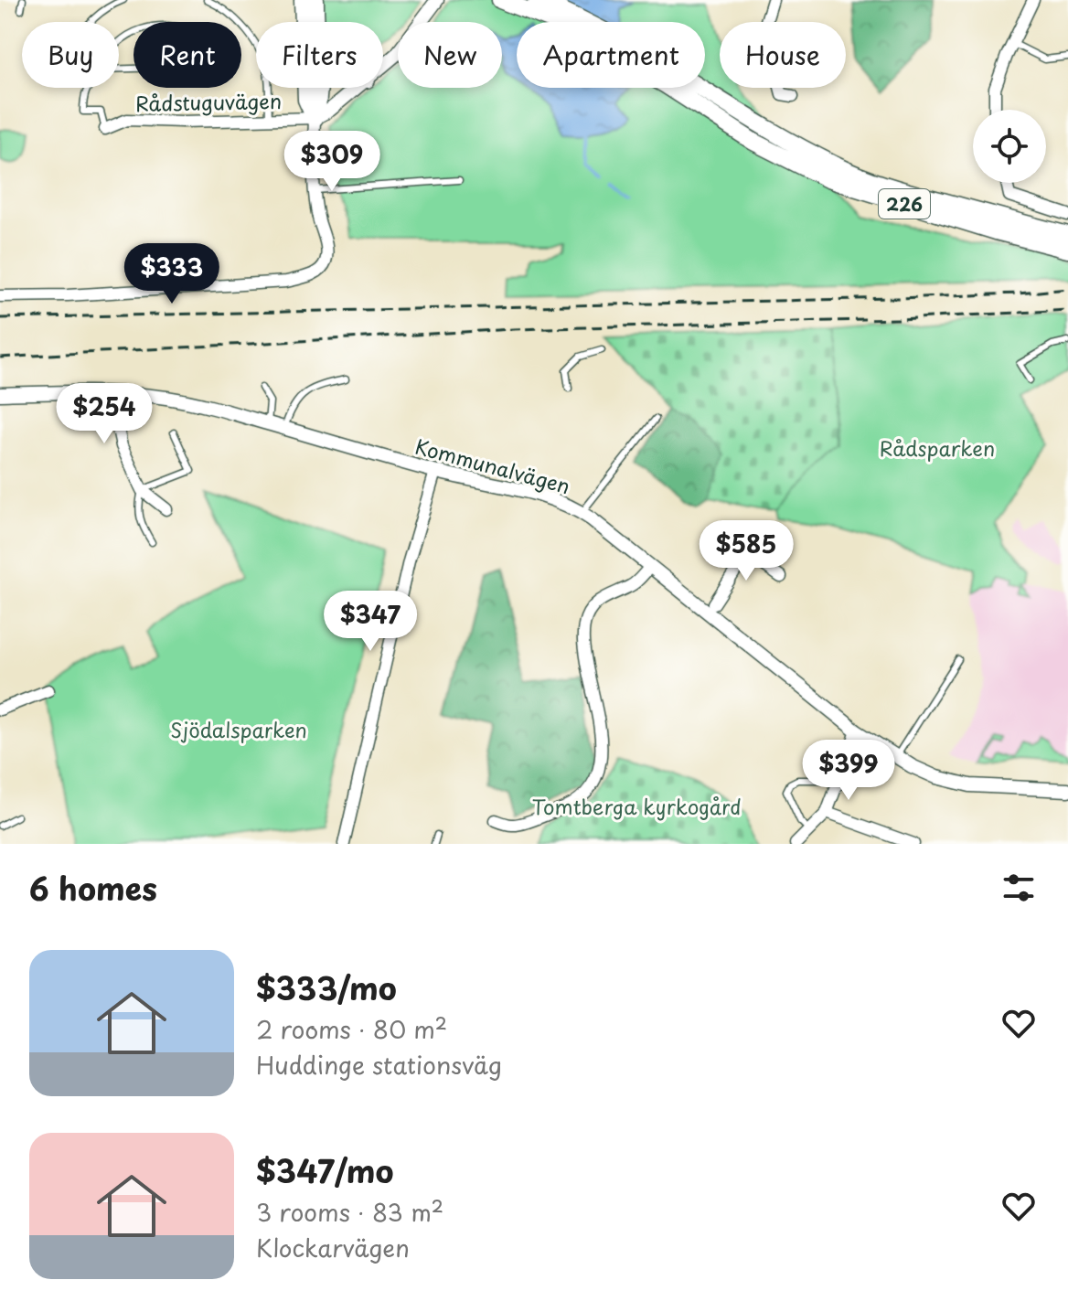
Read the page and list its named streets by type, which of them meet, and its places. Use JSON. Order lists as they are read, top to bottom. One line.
{"streets":{"main road":["226"],"street":["Rådstuguvägen","Kommunalvägen"]},"parks":["Rådsparken","Sjödalsparken","Tomtberga kyrkogård"],"page":{"chip":["Buy","Rent","Filters","New","Apartment","House"],"price":["$309","$333","$254","$585","$347","$399"],"heading":"6 homes","list":[{"name":"$333/mo","note":"2 rooms · 80 m² · Huddinge stationsväg"},{"name":"$347/mo","note":"3 rooms · 83 m² · Klockarvägen"}]}}
